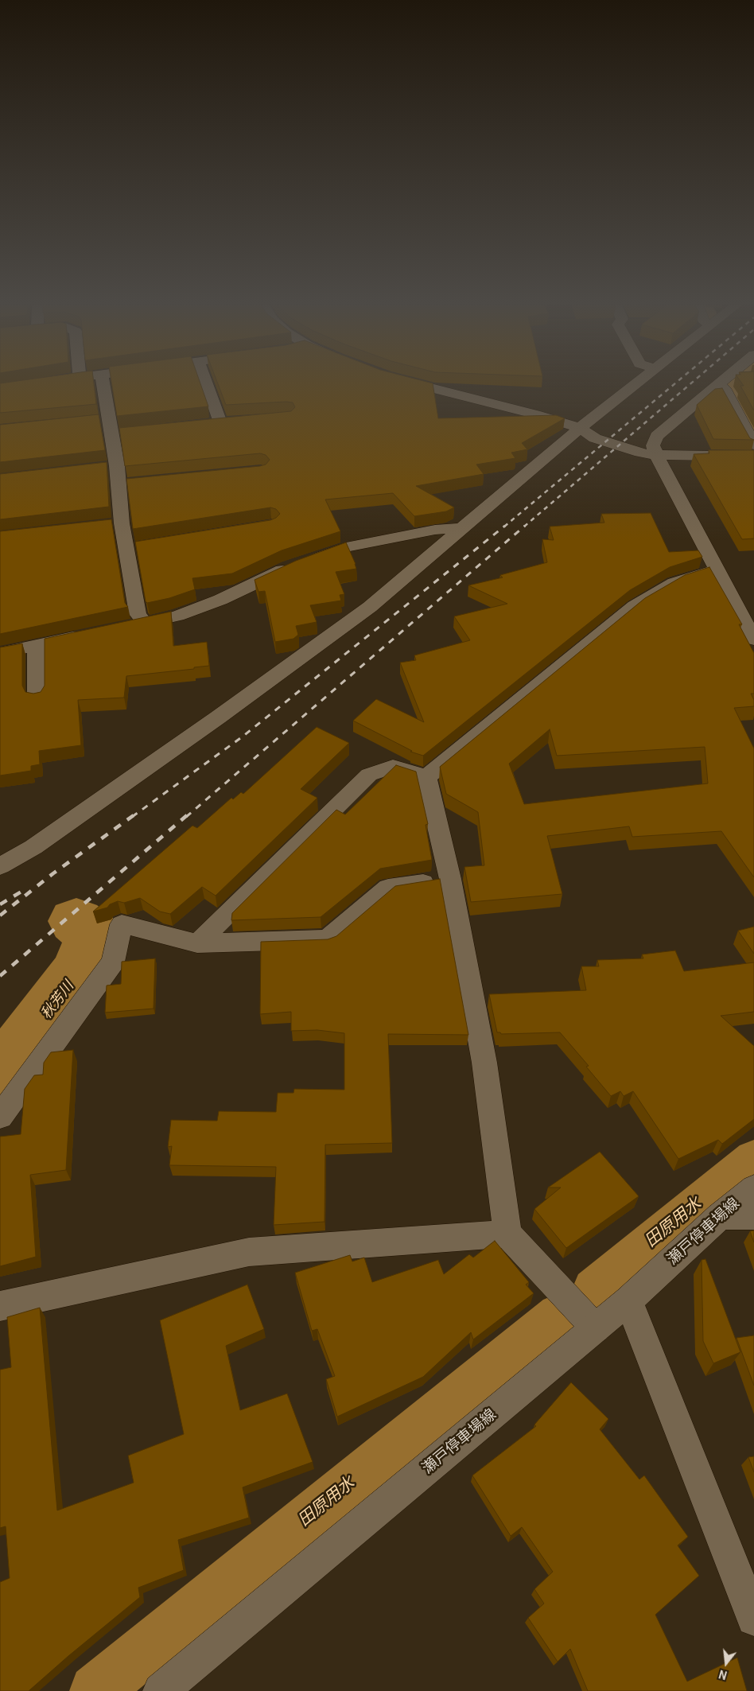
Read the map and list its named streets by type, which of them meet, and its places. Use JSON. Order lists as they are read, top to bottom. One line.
{"streets":{"street":["瀬戸停車場線"]},"water":["秋芳川","田原用水"],"north":"bottom"}
